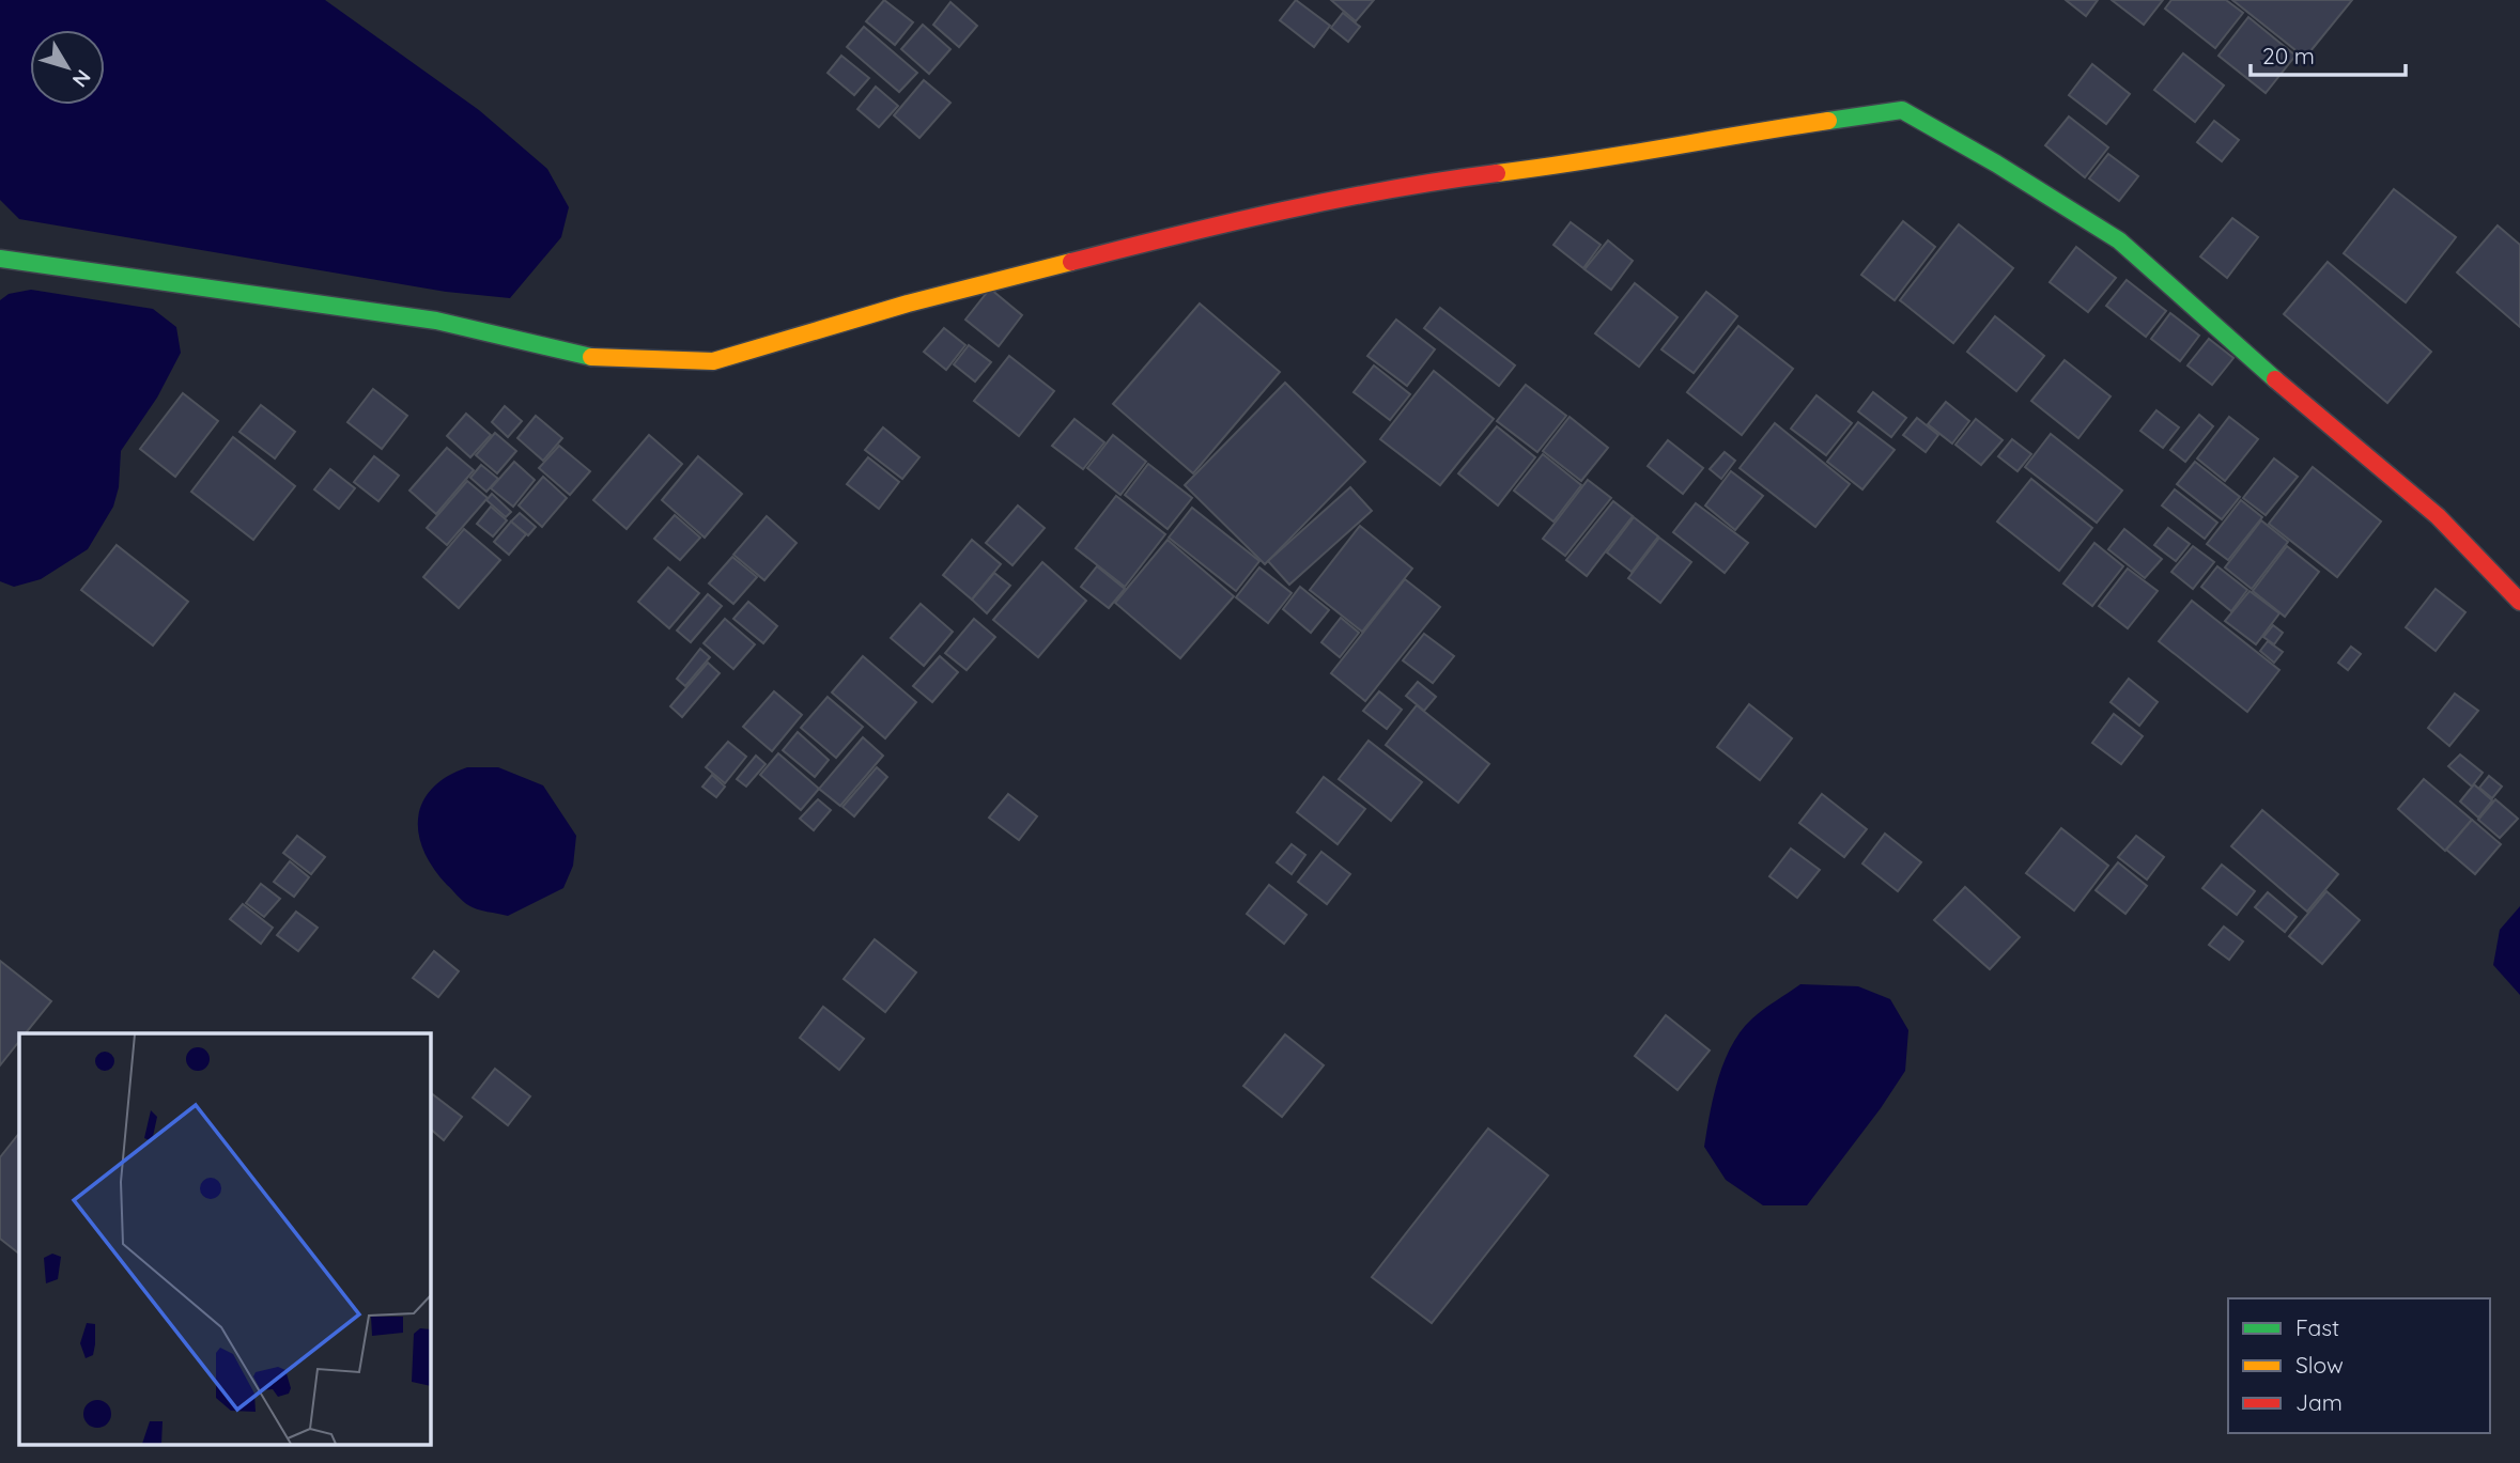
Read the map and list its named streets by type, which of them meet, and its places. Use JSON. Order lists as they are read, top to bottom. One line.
{"legend":["Fast","Slow","Jam"],"scale_bar":"20 m","north":"bottom right"}
